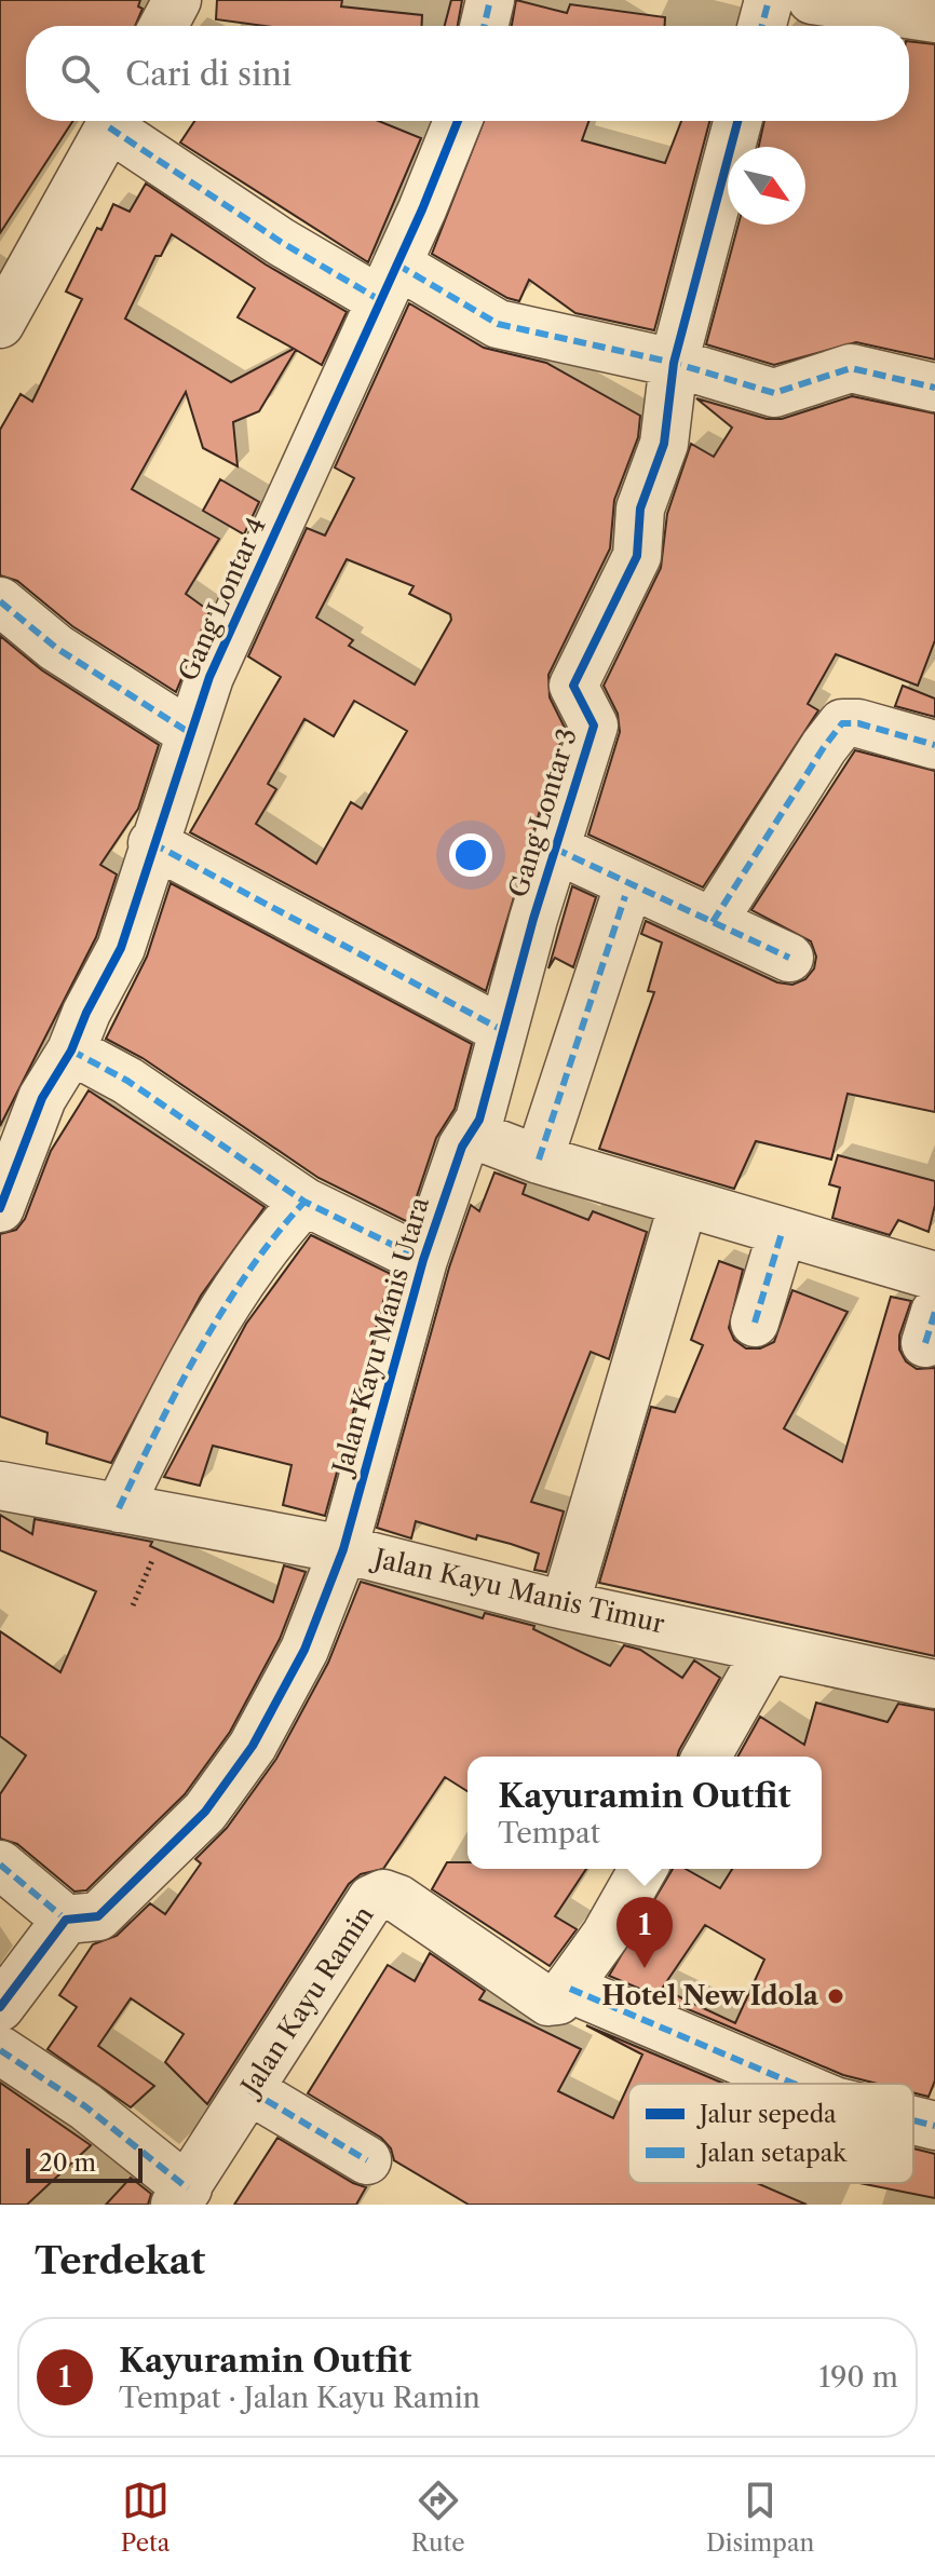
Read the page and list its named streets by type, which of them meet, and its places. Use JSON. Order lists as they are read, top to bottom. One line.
{"streets":{"street":["Gang Lontar 4","Gang Lontar 3","Jalan Kayu Manis Utara","Jalan Kayu Manis Timur","Jalan Kayu Ramin"]},"crossings":[["Gang Lontar 3","Jalan Kayu Manis Utara"],["Jalan Kayu Manis Utara","Jalan Kayu Manis Timur"]],"places":["Hotel New Idola"],"legend":["Jalur sepeda","Jalan setapak"],"scale_bar":"20 m","north":"bottom right","page":{"search":"Cari di sini","popup":["Kayuramin Outfit","Tempat"],"pins":"1","scale":"20 m","heading":"Terdekat","list":[{"mark":"1","name":"Kayuramin Outfit","note":"Tempat · Jalan Kayu Ramin","value":"190 m"}],"nav":["Peta","Rute","Disimpan"]}}
